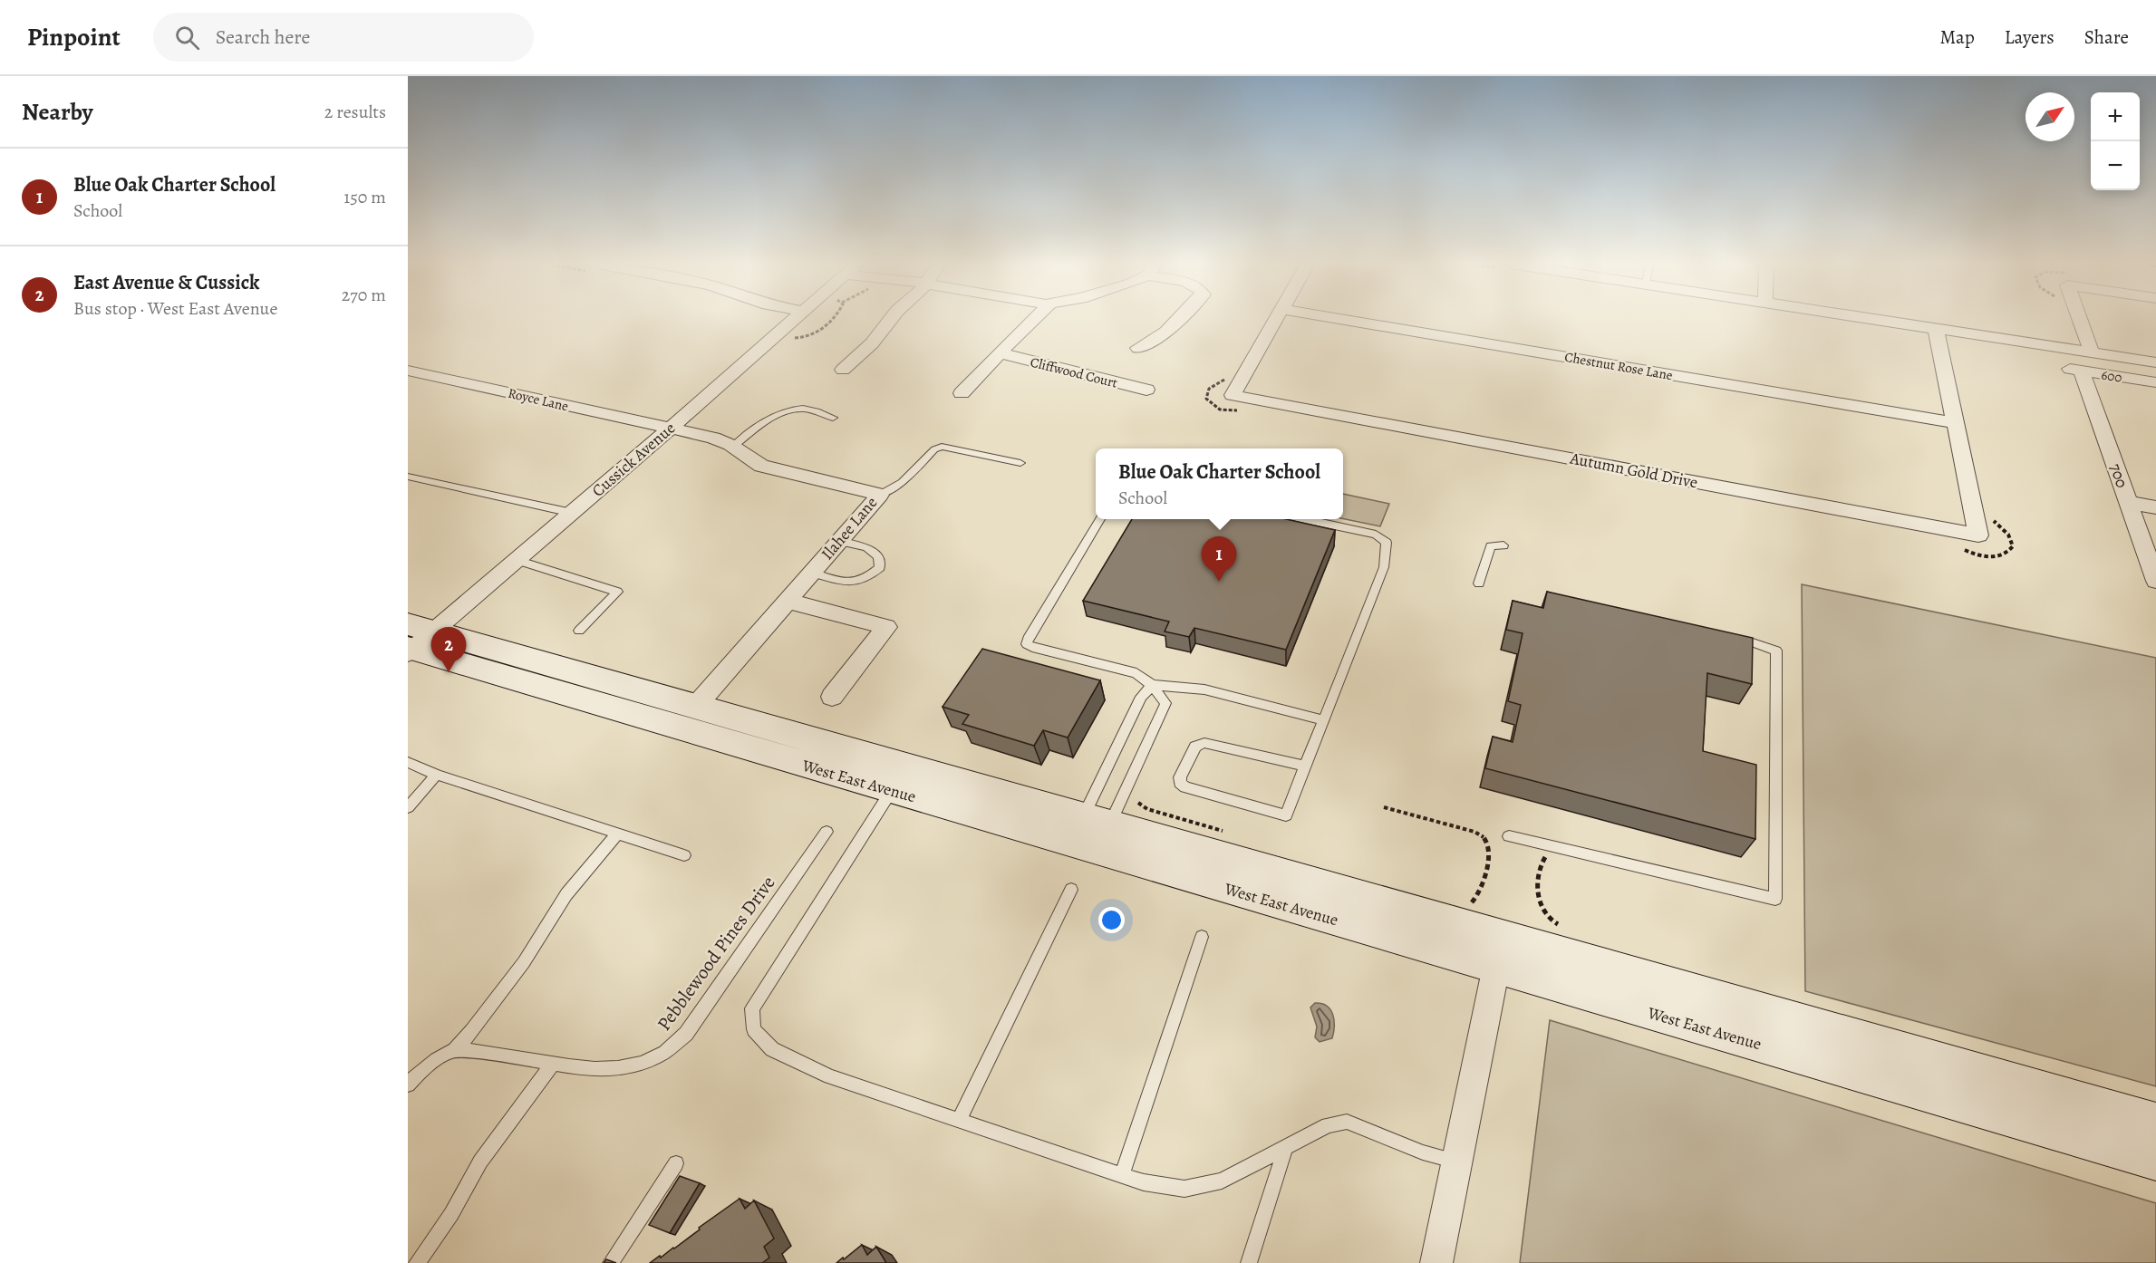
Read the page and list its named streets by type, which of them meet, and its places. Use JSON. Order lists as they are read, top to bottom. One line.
{"streets":{"main road":["West East Avenue"],"street":["Chestnut Rose Lane","Cliffwood Court","600","Royce Lane","Cussick Avenue","Autumn Gold Drive","700","Ilahee Lane"],"lane":["Pebblewood Pines Drive"]},"crossings":[["Chestnut Rose Lane","Autumn Gold Drive"],["600","700"],["Royce Lane","Cussick Avenue"],["Royce Lane","Ilahee Lane"],["Cussick Avenue","Ilahee Lane"],["Cussick Avenue","West East Avenue"],["Ilahee Lane","West East Avenue"]],"north":"top right","page":{"header":"Pinpoint","search":"Search here","nav":["Map","Layers","Share"],"heading":["Nearby","2 results"],"map_buttons":["+","−"],"list":[{"mark":"1","name":"Blue Oak Charter School","note":"School","value":"150 m"},{"mark":"2","name":"East Avenue & Cussick","note":"Bus stop · West East Avenue","value":"270 m"}],"popup":["Blue Oak Charter School","School"],"pins":["1","2"]}}
